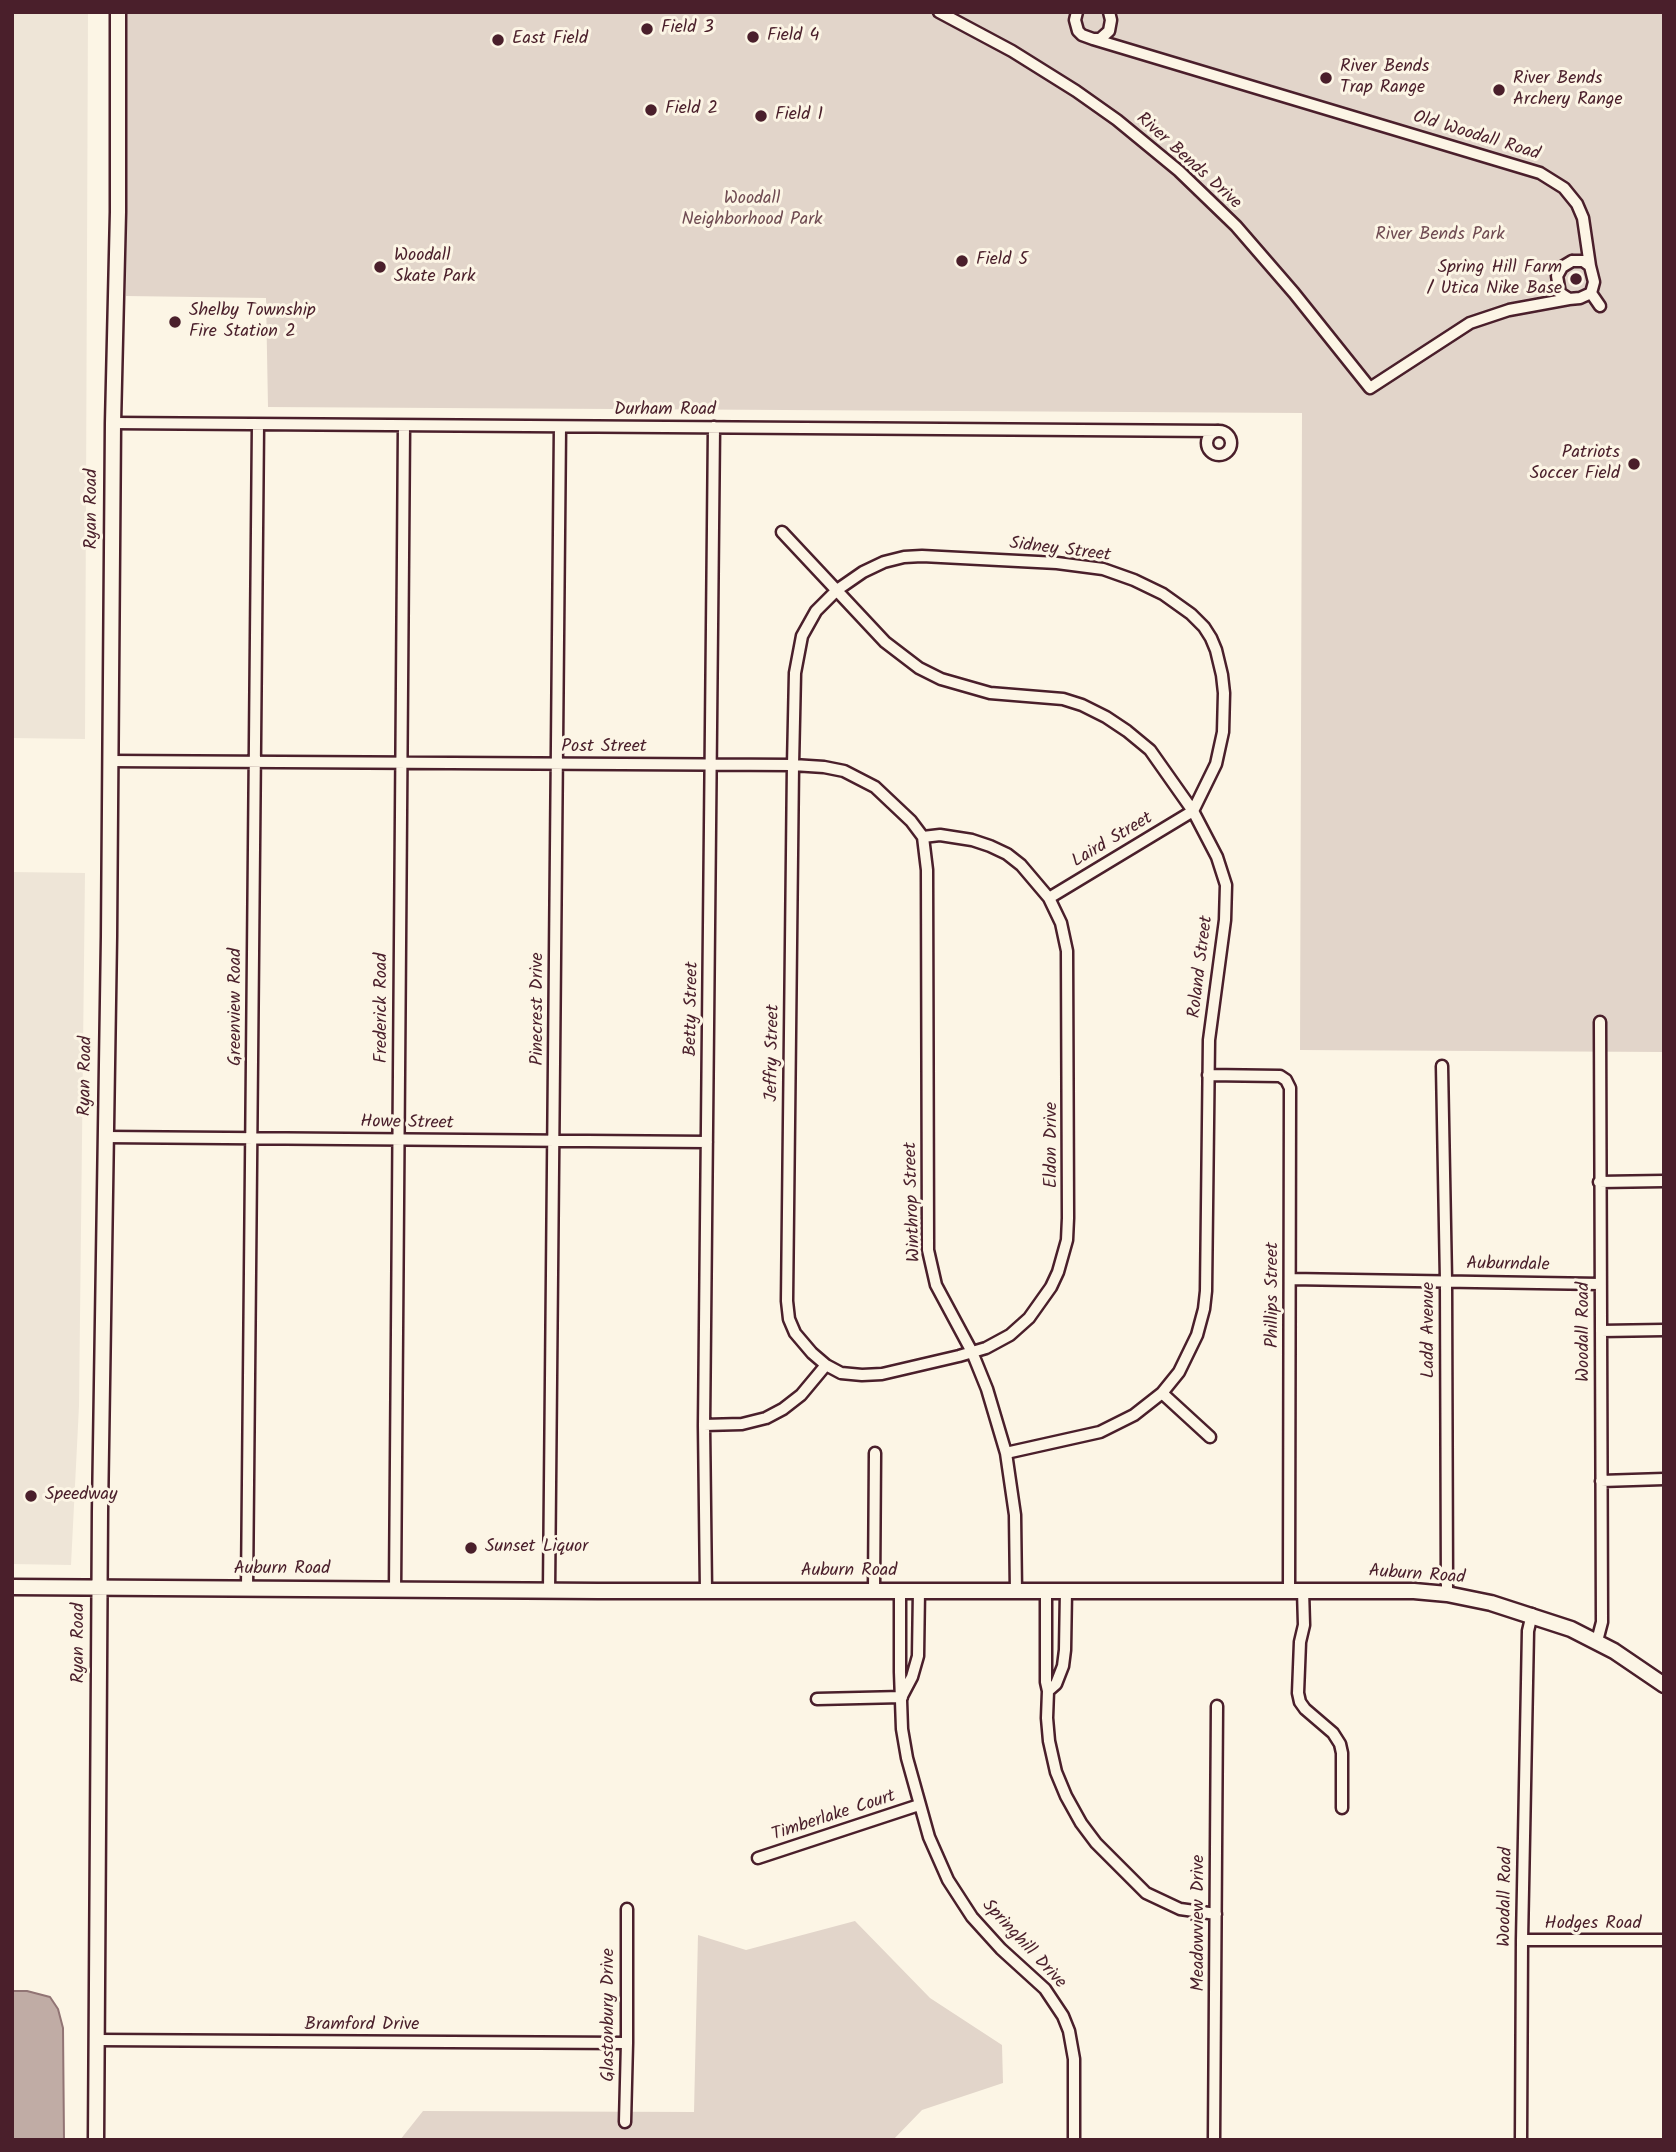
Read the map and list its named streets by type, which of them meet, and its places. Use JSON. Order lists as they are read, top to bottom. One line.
{"streets":{"street":["Old Woodall Road","River Bends Drive","Durham Road","Ryan Road","Sidney Street","Post Street","Laird Street","Roland Street","Greenview Road","Frederick Road","Pinecrest Drive","Betty Street","Jeffry Street","Howe Street","Eldon Drive","Winthrop Street","Auburndale","Phillips Street","Ladd Avenue","Woodall Road","Auburn Road","Timberlake Court","Meadowview Drive","Hodges Road","Springhill Drive","Glastonbury Drive","Bramford Drive"]},"crossings":[["Durham Road","Ryan Road"],["Durham Road","Greenview Road"],["Durham Road","Frederick Road"],["Durham Road","Pinecrest Drive"],["Durham Road","Betty Street"],["Ryan Road","Post Street"],["Ryan Road","Howe Street"],["Ryan Road","Auburn Road"],["Ryan Road","Bramford Drive"],["Sidney Street","Laird Street"],["Sidney Street","Roland Street"],["Sidney Street","Jeffry Street"],["Post Street","Greenview Road"],["Post Street","Frederick Road"],["Post Street","Pinecrest Drive"],["Post Street","Betty Street"],["Post Street","Jeffry Street"],["Post Street","Winthrop Street"],["Laird Street","Roland Street"],["Laird Street","Eldon Drive"],["Roland Street","Jeffry Street"],["Roland Street","Winthrop Street"],["Roland Street","Phillips Street"],["Greenview Road","Howe Street"],["Greenview Road","Auburn Road"],["Frederick Road","Howe Street"],["Frederick Road","Auburn Road"],["Pinecrest Drive","Howe Street"],["Pinecrest Drive","Auburn Road"],["Betty Street","Howe Street"],["Betty Street","Auburn Road"],["Jeffry Street","Eldon Drive"],["Jeffry Street","Winthrop Street"],["Eldon Drive","Winthrop Street"],["Winthrop Street","Auburn Road"],["Auburndale","Phillips Street"],["Auburndale","Ladd Avenue"],["Auburndale","Woodall Road"],["Phillips Street","Auburn Road"],["Ladd Avenue","Auburn Road"],["Woodall Road","Auburn Road"],["Woodall Road","Hodges Road"],["Auburn Road","Springhill Drive"],["Timberlake Court","Springhill Drive"],["Glastonbury Drive","Bramford Drive"]],"parks":["Woodall Neighborhood Park","River Bends Park"],"places":["Field 3","Field 4","East Field","River Bends Trap Range","River Bends Archery Range","Field 2","Field 1","Field 5","Woodall Skate Park","Spring Hill Farm / Utica Nike Base","Shelby Township Fire Station 2","Patriots Soccer Field","Speedway","Sunset Liquor"]}
